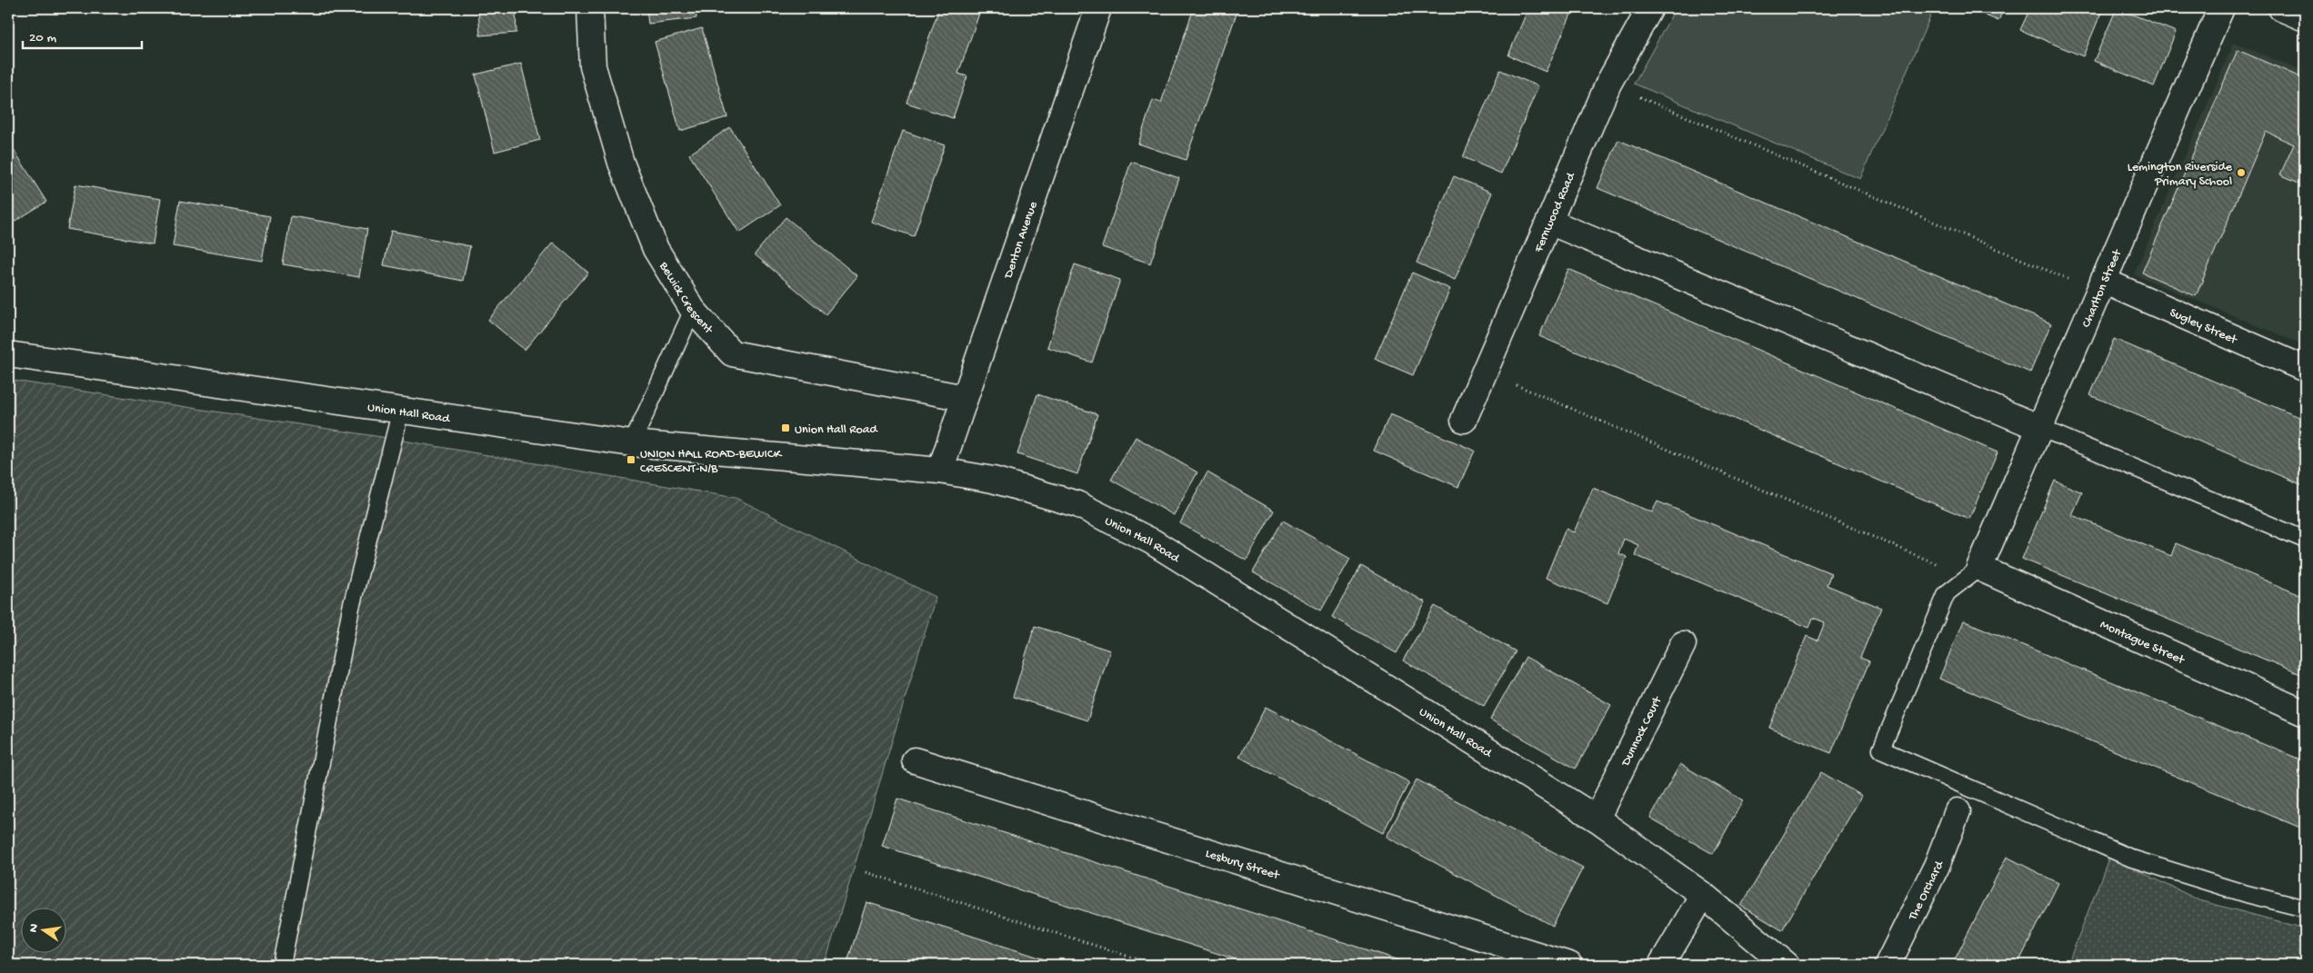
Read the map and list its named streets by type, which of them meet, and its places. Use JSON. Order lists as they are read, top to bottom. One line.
{"streets":{"street":["Fernwood Road","Denton Avenue","Charlton Street","Bewick Crescent","Sugley Street","Union Hall Road","Montague Street","Dunnock Court","Lesbury Street","The Orchard"]},"crossings":[["Denton Avenue","Bewick Crescent"],["Denton Avenue","Union Hall Road"],["Charlton Street","Sugley Street"],["Charlton Street","Montague Street"],["Union Hall Road","Dunnock Court"]],"places":{"other":["Lemington Riverside Primary School"],"transit":["Union Hall Road","UNION HALL ROAD-BEWICK CRESCENT-N/B"]},"scale_bar":"20 m","north":"left"}
